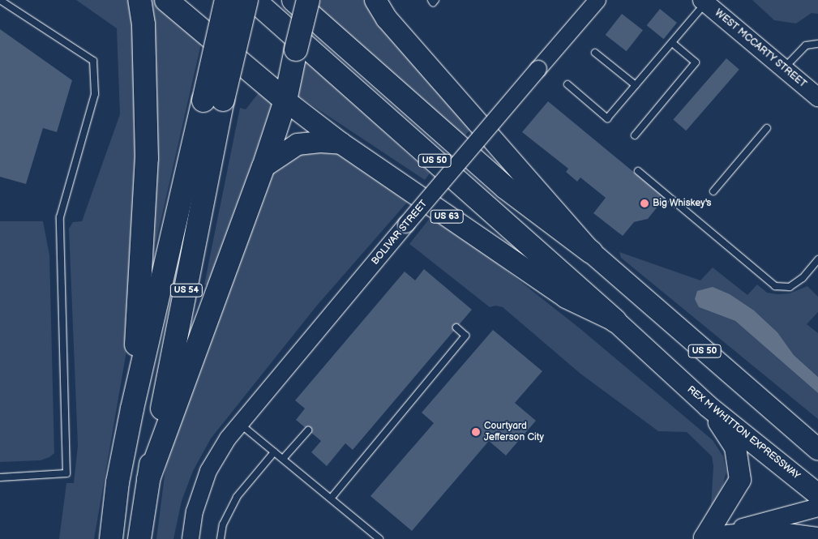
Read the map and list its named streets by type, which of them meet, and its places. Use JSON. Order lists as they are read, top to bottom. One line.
{"streets":{"highway":["US 50","US 63","US 54","REX M WHITTON EXPRESSWAY"],"main road":["WEST MCCARTY STREET"],"street":["BOLIVAR STREET"]},"crossings":[["US 50","US 63"],["US 50","REX M WHITTON EXPRESSWAY"],["US 63","REX M WHITTON EXPRESSWAY"]],"places":["Big Whiskey's","Courtyard Jefferson City"]}
